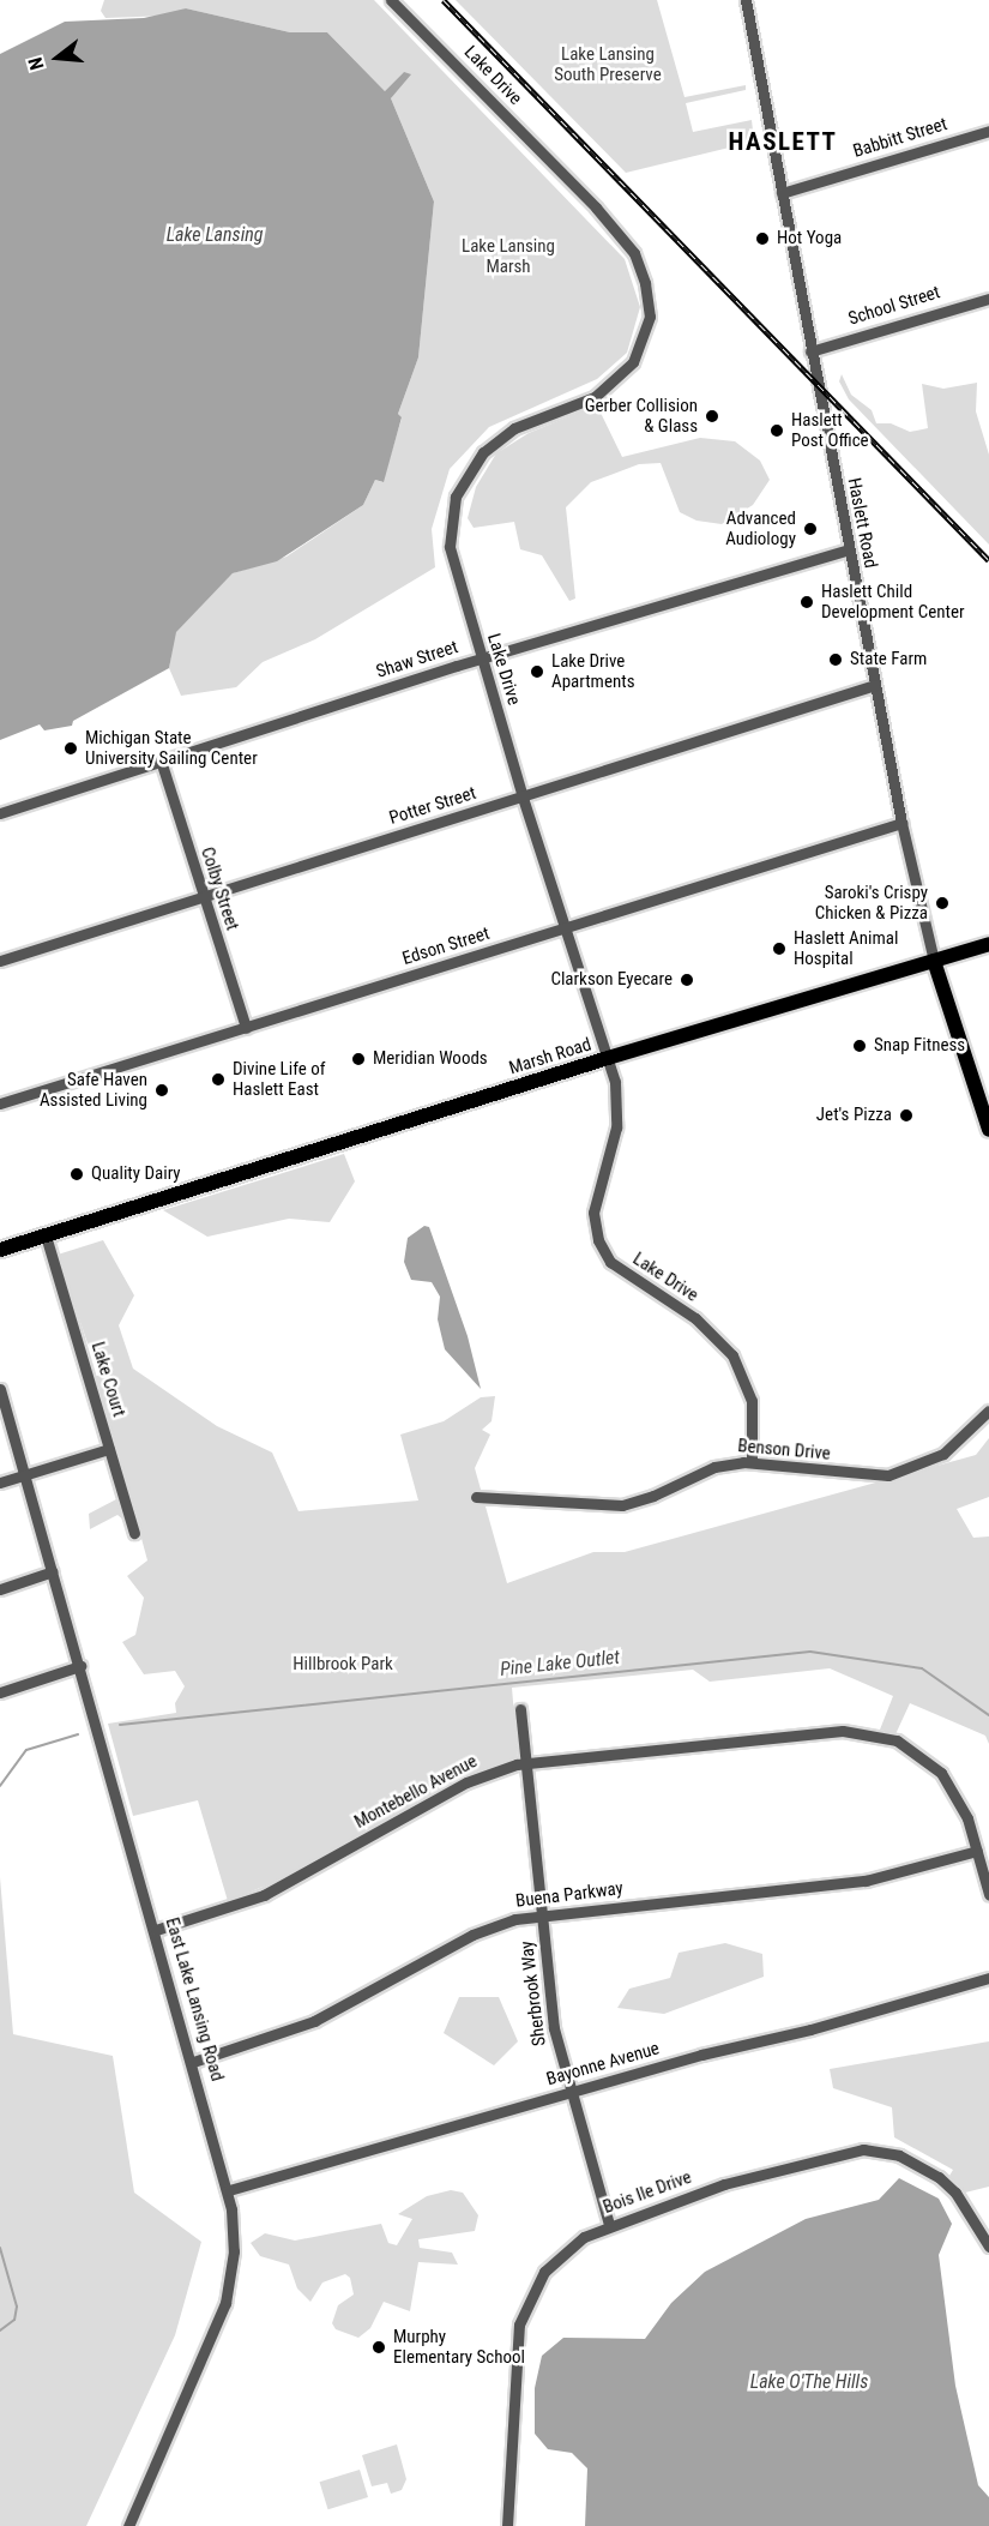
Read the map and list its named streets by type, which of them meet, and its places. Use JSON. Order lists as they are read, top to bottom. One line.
{"streets":{"main road":["Haslett Road","Marsh Road"],"street":["Lake Drive","Babbitt Street","School Street","Shaw Street","Potter Street","Colby Street","Edson Street","Lake Court","Benson Drive","Montebello Avenue","Buena Parkway","Sherbrook Way","East Lake Lansing Road","Bayonne Avenue","Bois Ile Drive"]},"crossings":[["Lake Drive","Shaw Street"],["Lake Drive","Potter Street"],["Lake Drive","Edson Street"],["Lake Drive","Marsh Road"],["Lake Drive","Benson Drive"],["Babbitt Street","Haslett Road"],["School Street","Haslett Road"],["Haslett Road","Shaw Street"],["Haslett Road","Potter Street"],["Haslett Road","Edson Street"],["Haslett Road","Marsh Road"],["Shaw Street","Colby Street"],["Potter Street","Colby Street"],["Colby Street","Edson Street"],["Marsh Road","Lake Court"],["Montebello Avenue","Buena Parkway"],["Montebello Avenue","Sherbrook Way"],["Montebello Avenue","East Lake Lansing Road"],["Buena Parkway","Sherbrook Way"],["Buena Parkway","East Lake Lansing Road"],["Sherbrook Way","Bayonne Avenue"],["Sherbrook Way","Bois Ile Drive"],["East Lake Lansing Road","Bayonne Avenue"]],"districts":["HASLETT"],"water":["Lake Lansing","Pine Lake Outlet","Lake O'The Hills"],"parks":["Lake Lansing South Preserve","Lake Lansing Marsh","Hillbrook Park"],"places":["Hot Yoga","Gerber Collision & Glass","Haslett Post Office","Advanced Audiology","Haslett Child Development Center","State Farm","Lake Drive Apartments","Michigan State University Sailing Center","Saroki's Crispy Chicken & Pizza","Haslett Animal Hospital","Clarkson Eyecare","Snap Fitness","Meridian Woods","Divine Life of Haslett East","Safe Haven Assisted Living","Jet's Pizza","Quality Dairy","Murphy Elementary School"],"north":"left"}
